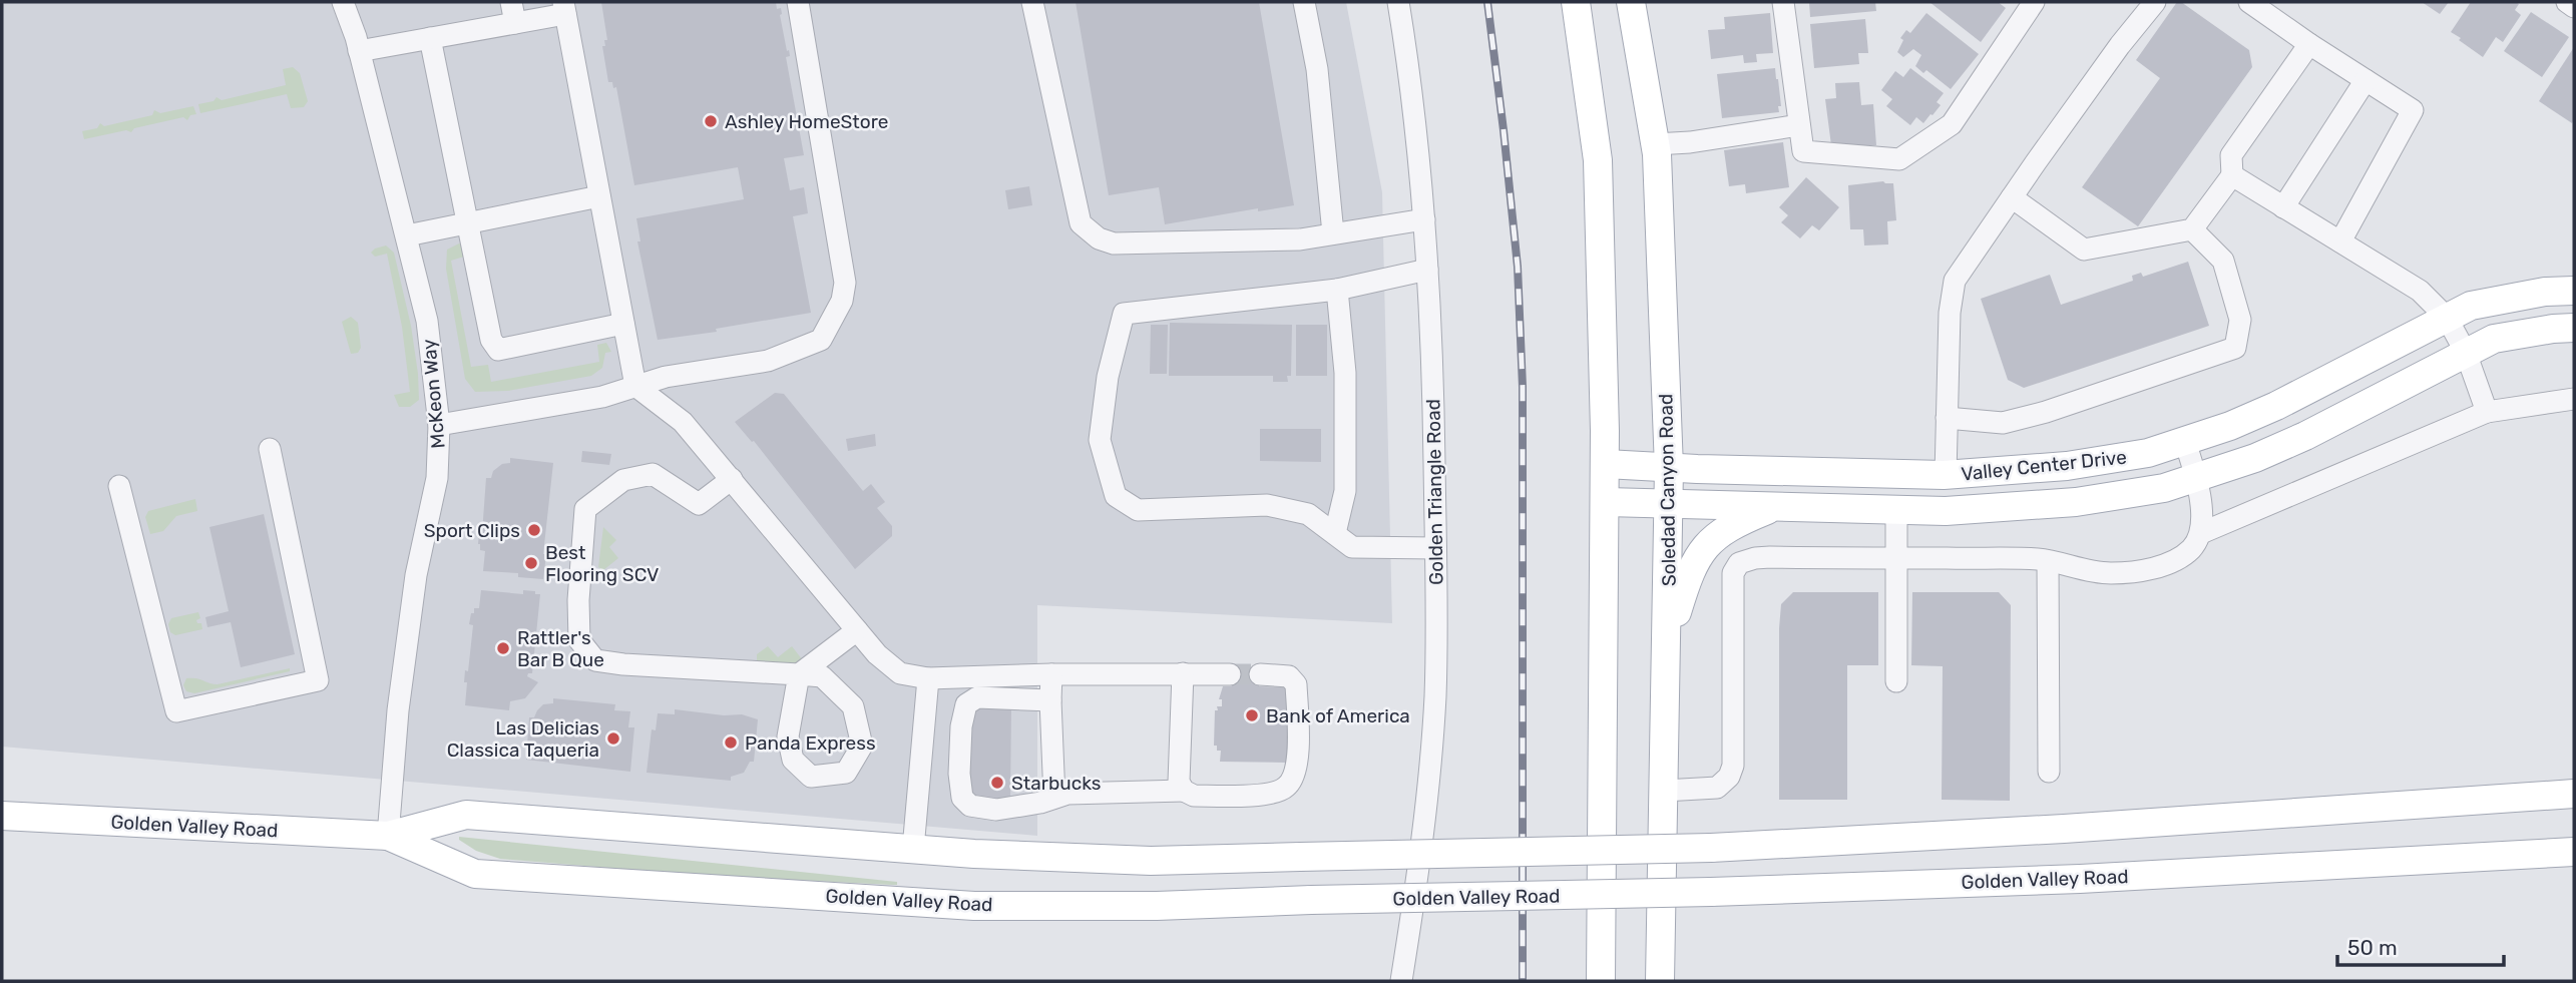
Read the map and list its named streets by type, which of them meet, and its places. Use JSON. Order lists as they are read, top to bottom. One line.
{"streets":{"main road":["Valley Center Drive","Soledad Canyon Road","Golden Valley Road"],"street":["McKeon Way","Golden Triangle Road"]},"crossings":[["McKeon Way","Golden Valley Road"],["Valley Center Drive","Soledad Canyon Road"]],"places":["Ashley HomeStore","Sport Clips","Best Flooring SCV","Rattler's Bar B Que","Bank of America","Las Delicias Classica Taqueria","Panda Express","Starbucks"],"scale_bar":"50 m"}
